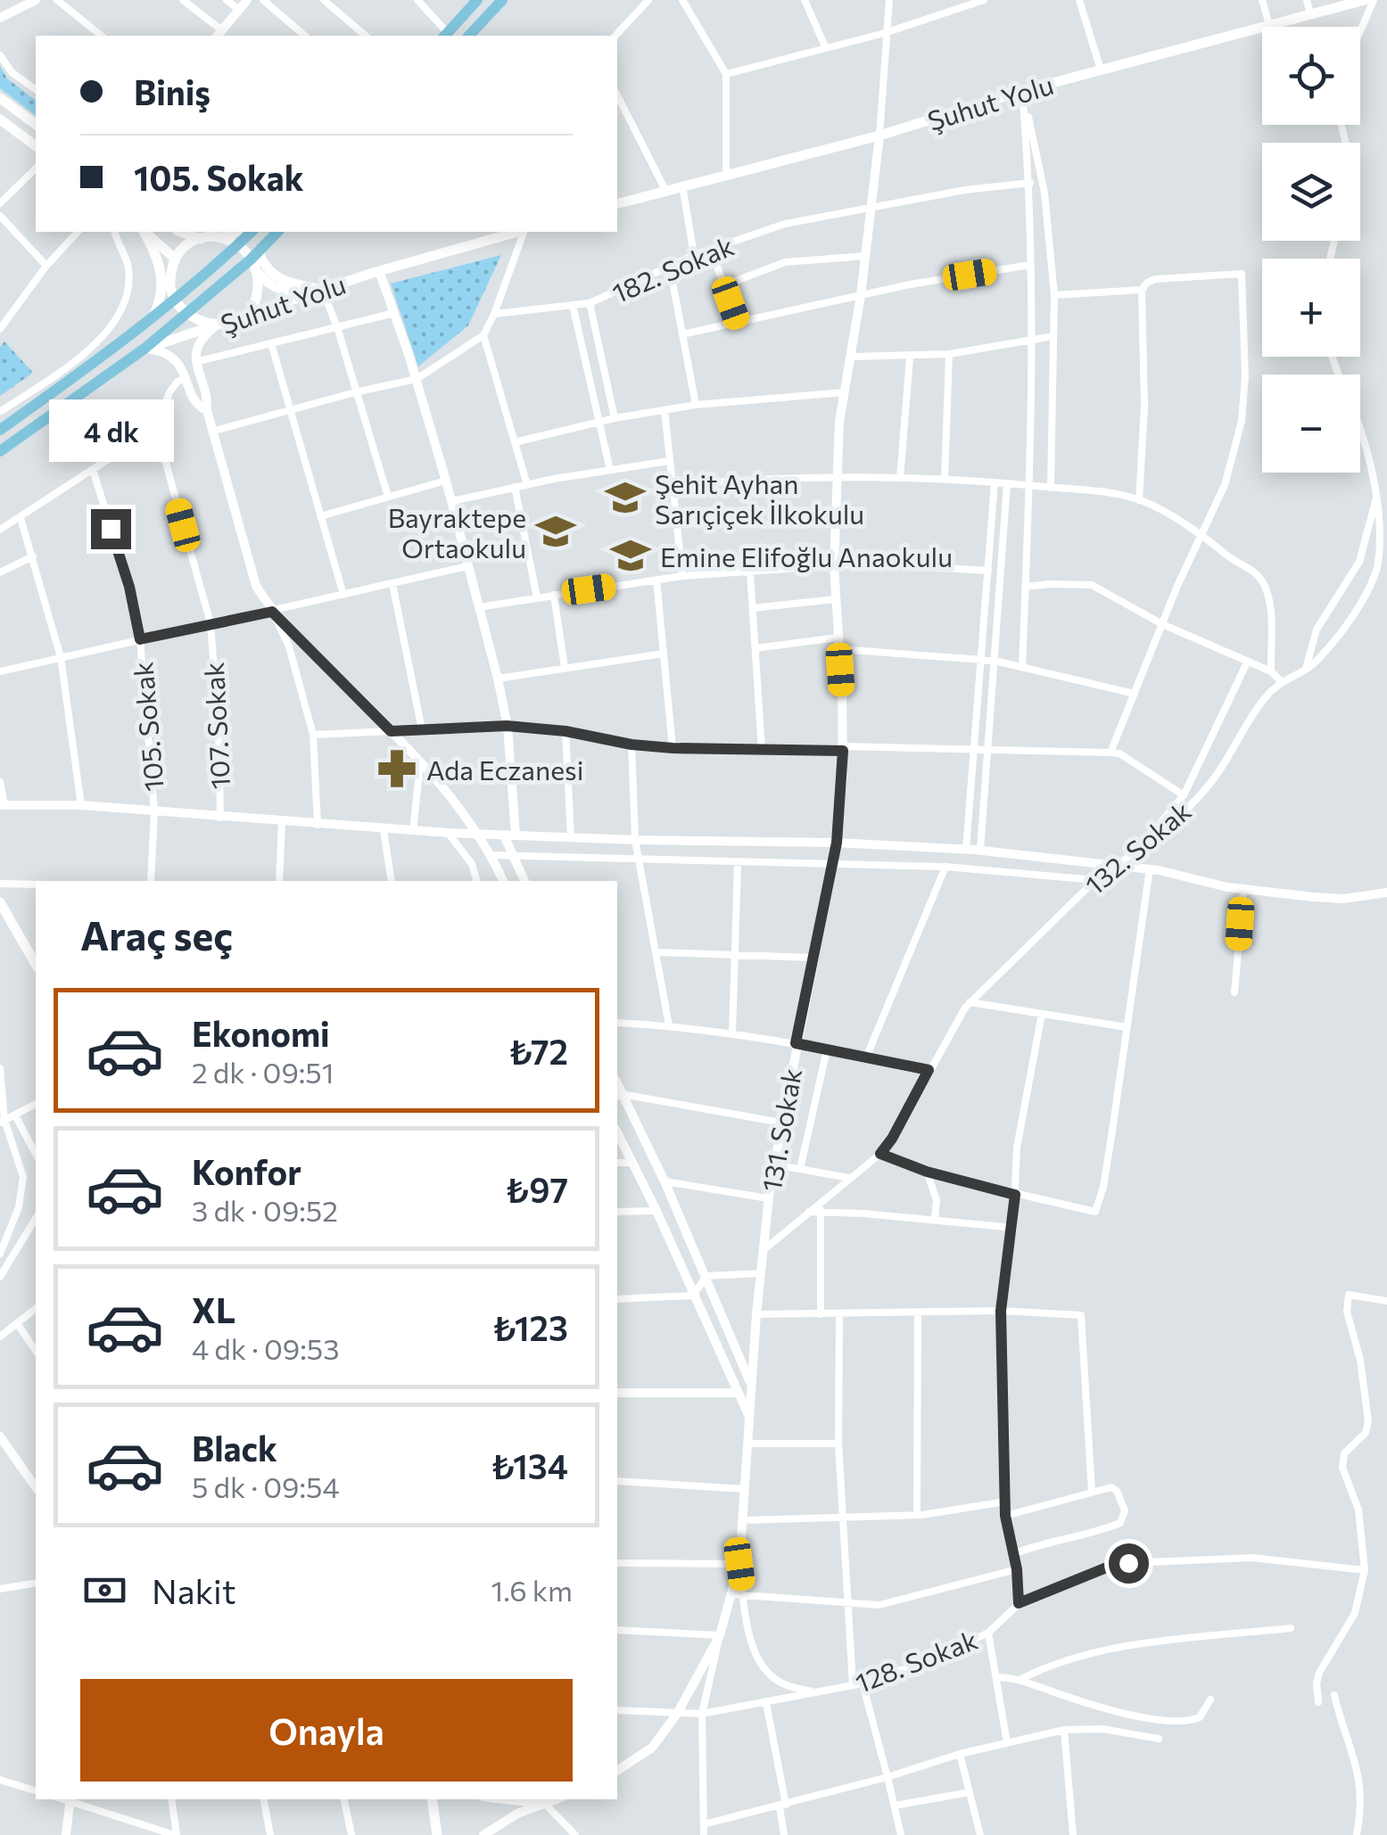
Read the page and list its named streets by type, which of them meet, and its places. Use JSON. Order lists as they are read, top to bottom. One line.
{"streets":{"main road":["Şuhut Yolu"],"street":["182. Sokak","107. Sokak","105. Sokak","132. Sokak","131. Sokak","128. Sokak"]},"crossings":[["Şuhut Yolu","131. Sokak"],["182. Sokak","131. Sokak"],["131. Sokak","128. Sokak"]],"places":{"school or university":["Şehit Ayhan Sarıçiçek İlkokulu","Bayraktepe Ortaokulu","Emine Elifoğlu Anaokulu"],"pharmacy":["Ada Eczanesi"]},"page":{"map_buttons":["+","−"],"banner":["Biniş","105. Sokak"],"bubble":"4 dk","heading":"Araç seç","list":[{"name":"Ekonomi","note":"2 dk · 09:51","value":"₺72"},{"name":"Konfor","note":"3 dk · 09:52","value":"₺97"},{"name":"XL","note":"4 dk · 09:53","value":"₺123"},{"name":"Black","note":"5 dk · 09:54","value":"₺134"}],"pay":["Nakit","1.6 km"],"buttons":"Onayla"}}
